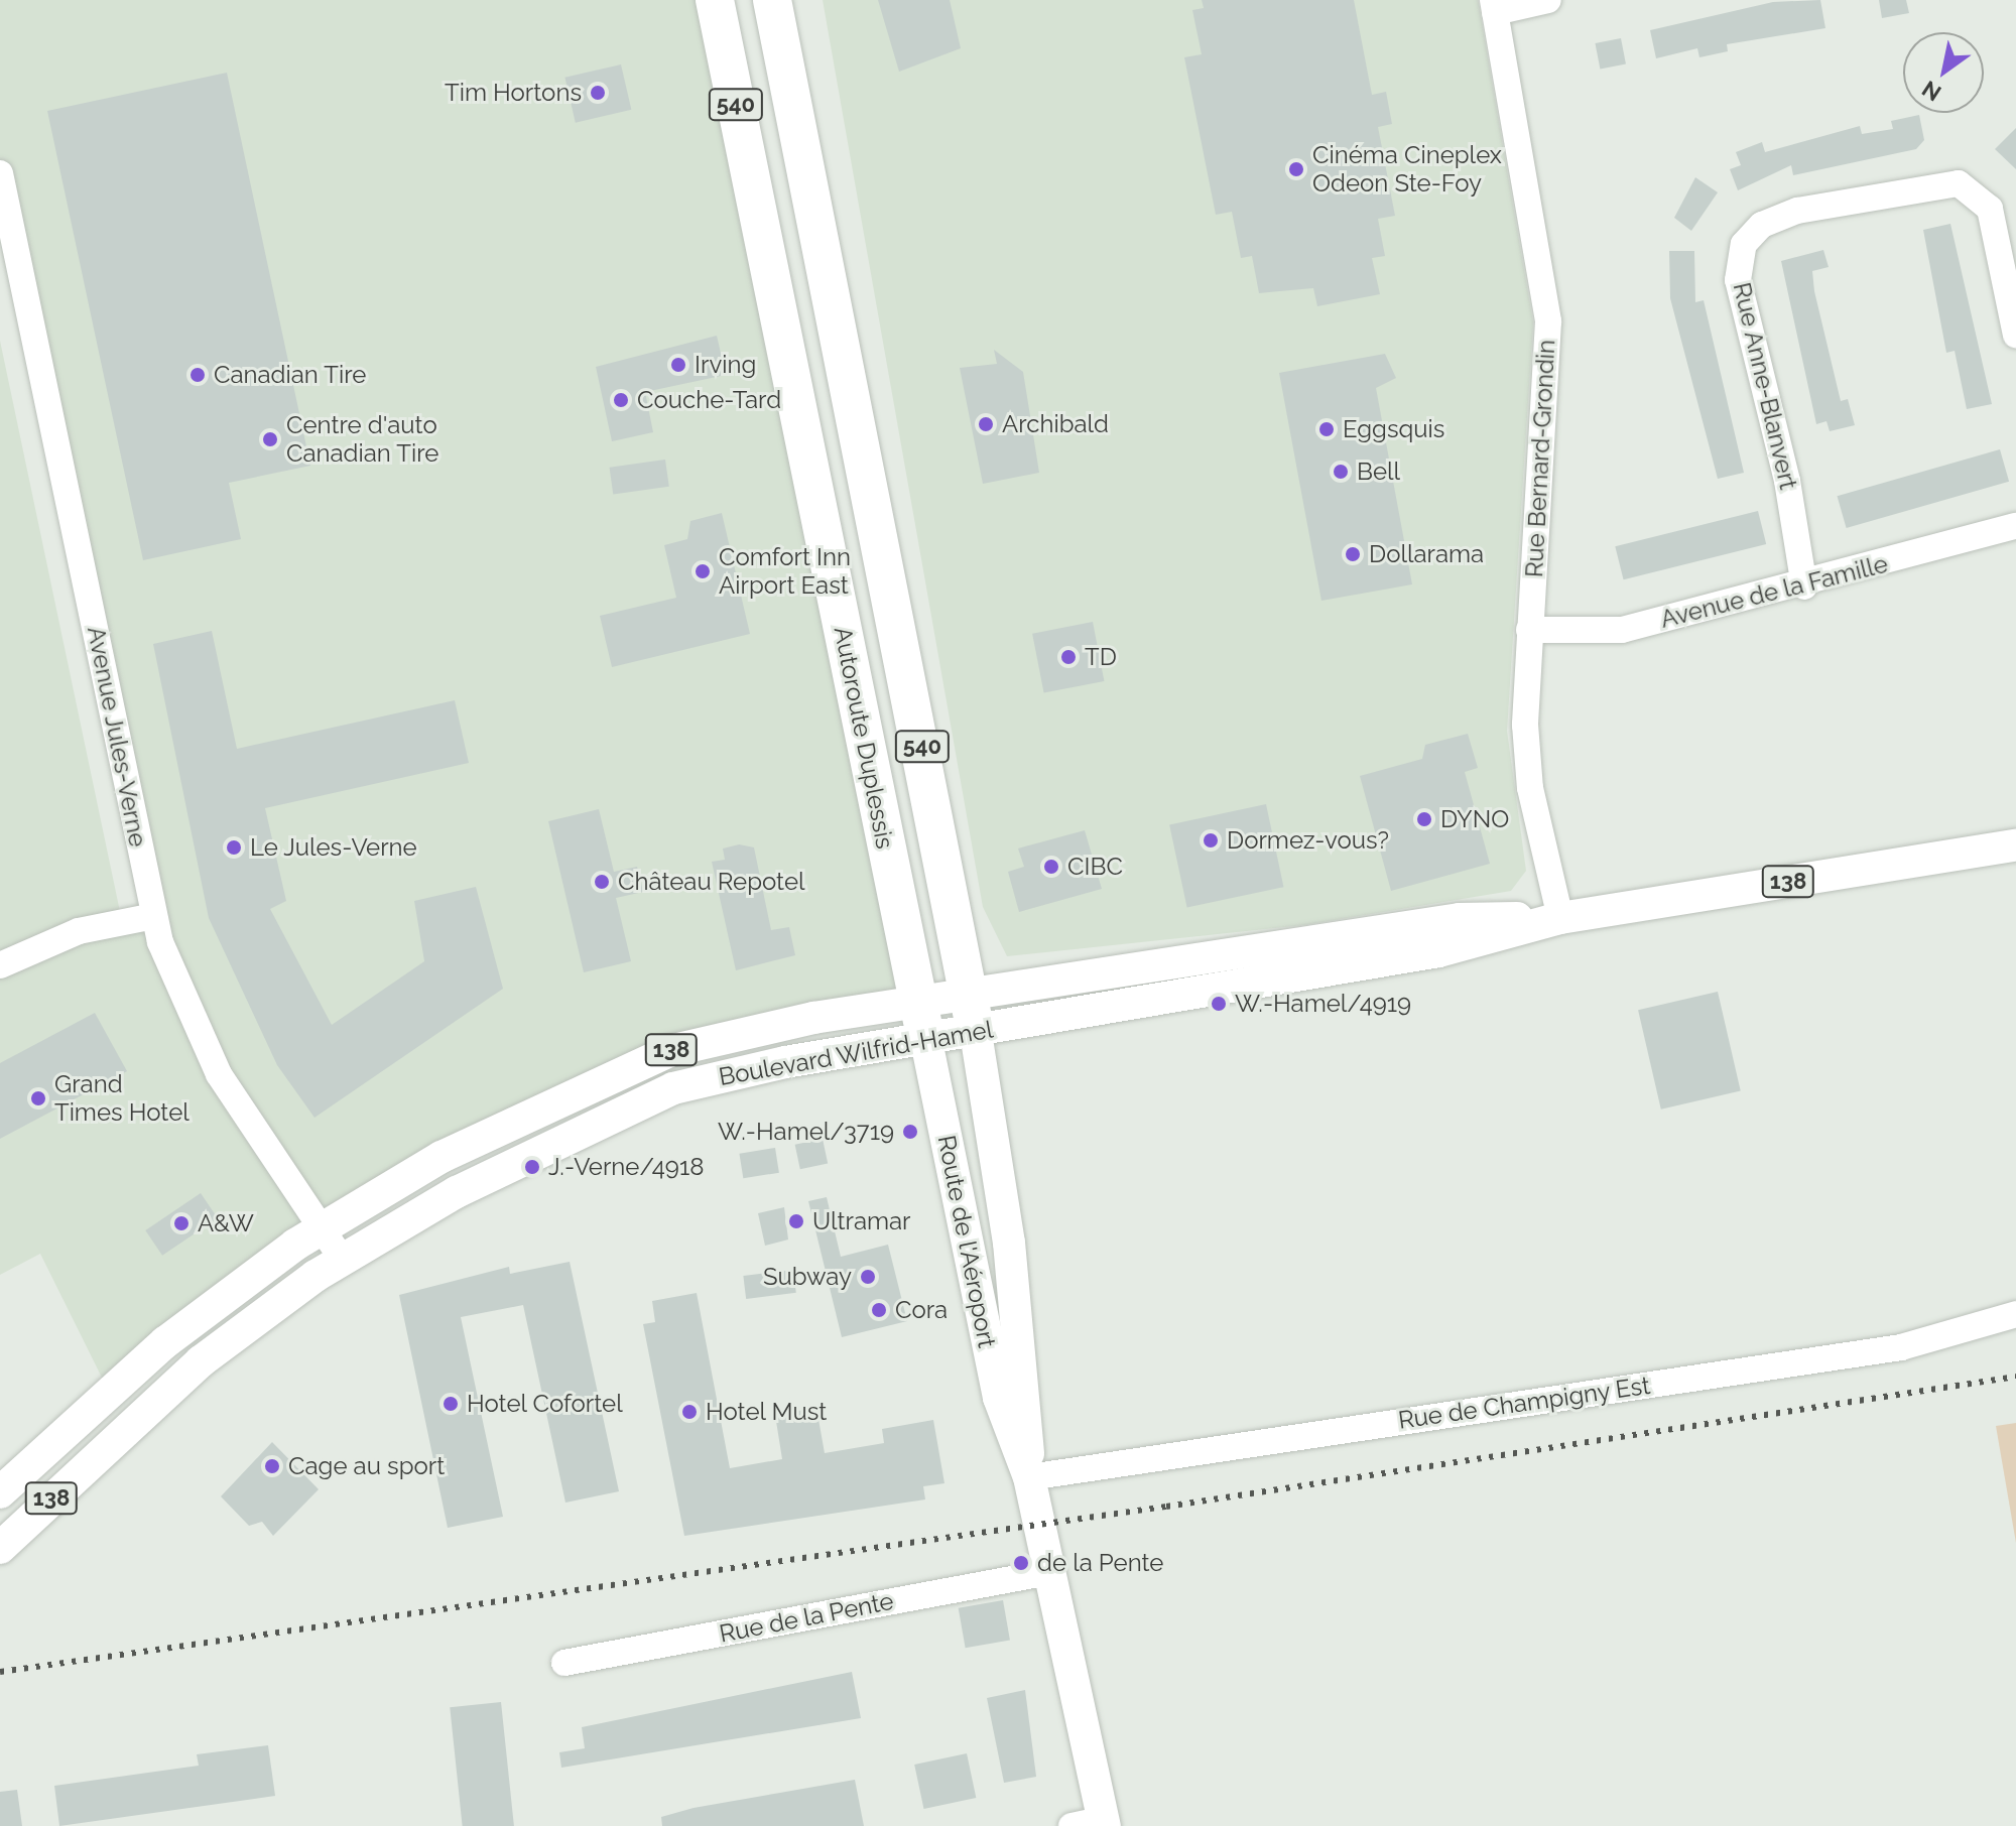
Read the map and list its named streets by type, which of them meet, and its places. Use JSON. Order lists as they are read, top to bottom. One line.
{"streets":{"highway":["540","Autoroute Duplessis","Route de l'Aéroport"],"main road":["138","Boulevard Wilfrid-Hamel"],"street":["Rue Anne-Blanvert","Rue Bernard-Grondin","Avenue de la Famille","Avenue Jules-Verne","Rue de Champigny Est","Rue de la Pente"]},"crossings":[["540","Boulevard Wilfrid-Hamel"],["540","Route de l'Aéroport"],["Rue Anne-Blanvert","Avenue de la Famille"],["Rue Bernard-Grondin","Avenue de la Famille"],["Rue Bernard-Grondin","Boulevard Wilfrid-Hamel"],["Avenue Jules-Verne","Boulevard Wilfrid-Hamel"],["Autoroute Duplessis","Boulevard Wilfrid-Hamel"],["Autoroute Duplessis","Route de l'Aéroport"],["Boulevard Wilfrid-Hamel","Route de l'Aéroport"],["Route de l'Aéroport","Rue de Champigny Est"],["Route de l'Aéroport","Rue de la Pente"]],"places":["Tim Hortons","Cinéma Cineplex Odeon Ste-Foy","Irving","Canadian Tire","Couche-Tard","Archibald","Eggsquis","Centre d'auto Canadian Tire","Bell","Dollarama","Comfort Inn Airport East","TD","DYNO","Dormez-vous?","Le Jules-Verne","CIBC","Château Repotel","W.-Hamel/4919","Grand Times Hotel","W.-Hamel/3719","J.-Verne/4918","Ultramar","A&W","Subway","Cora","Hotel Cofortel","Hotel Must","Cage au sport","de la Pente"],"north":"bottom left"}
